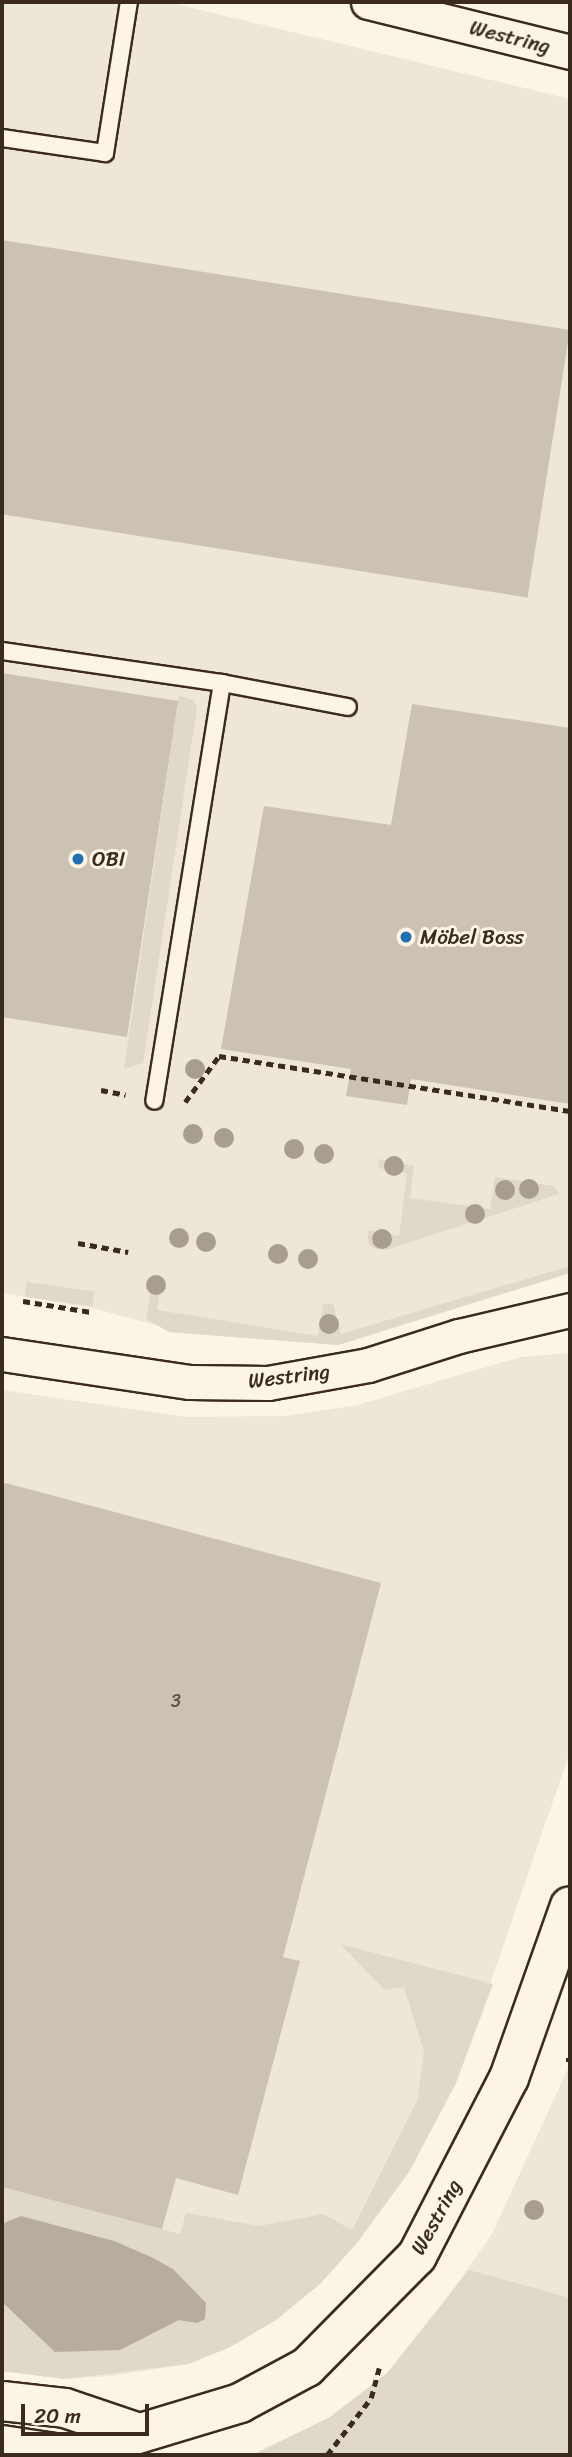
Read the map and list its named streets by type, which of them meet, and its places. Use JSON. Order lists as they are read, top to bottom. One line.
{"streets":{"main road":["Westring"]},"places":["OBI","Möbel Boss"],"house_numbers":["3"],"scale_bar":"20 m"}
